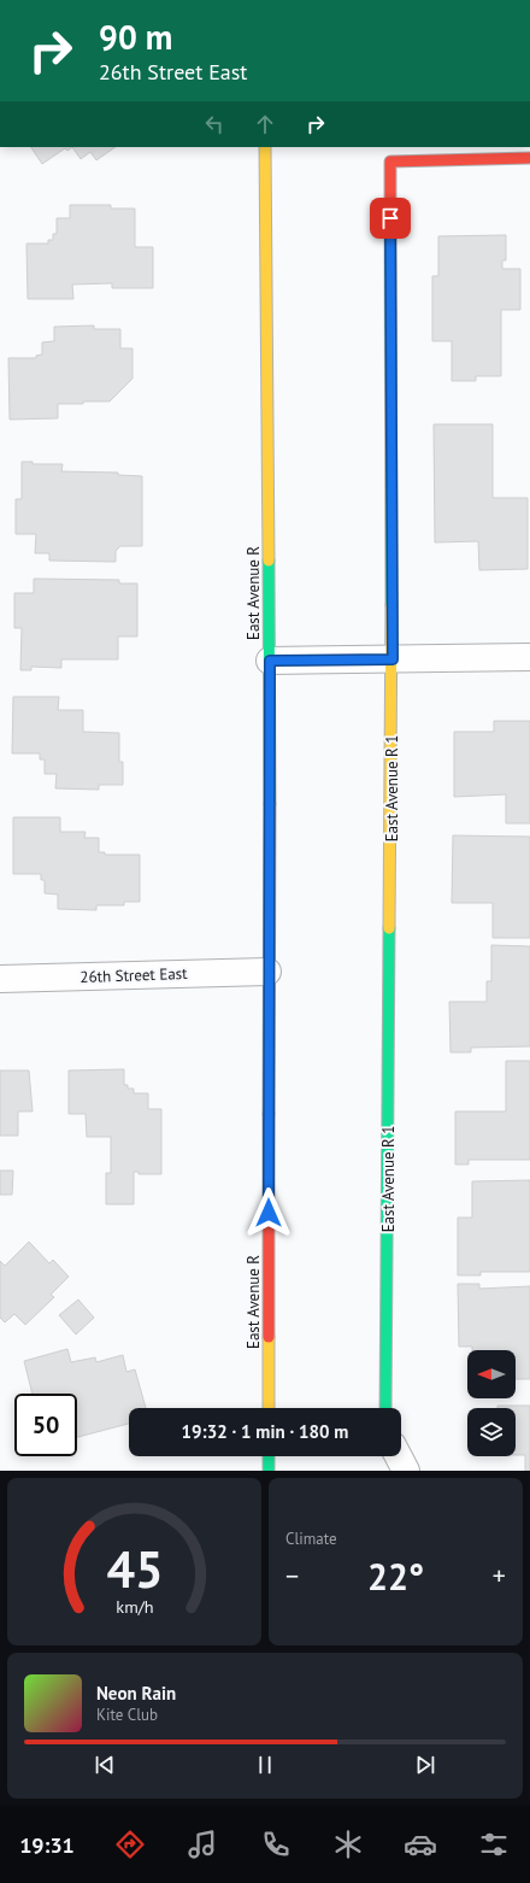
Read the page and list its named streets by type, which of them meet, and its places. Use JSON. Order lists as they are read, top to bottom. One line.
{"streets":{"street":["East Avenue R","East Avenue R 1","26th Street East"]},"crossings":[["East Avenue R","26th Street East"]],"north":"left","page":{"turn":["90 m","26th Street East"],"limit":"50","trip":"19:32 · 1 min · 180 m","tile":"Climate","heat":["−","22°","+"],"song":["Neon Rain","Kite Club"],"tabs":"19:31","gauge":["45","km/h"]}}
